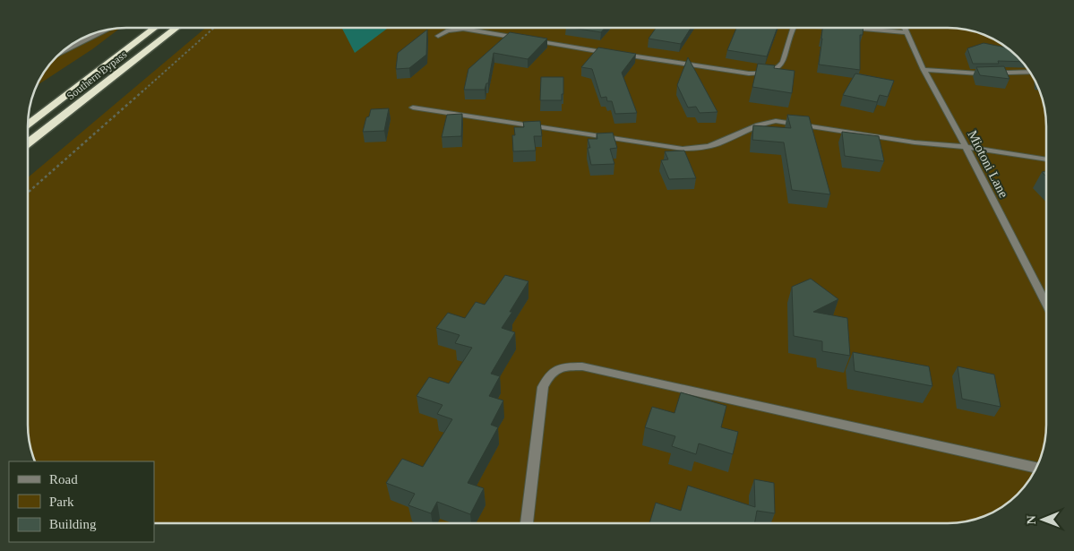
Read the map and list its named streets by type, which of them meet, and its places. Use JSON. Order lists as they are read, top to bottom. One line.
{"streets":{"highway":["Southern Bypass"],"street":["Miotoni Lane"]},"legend":["Road","Park","Building"],"north":"left"}
